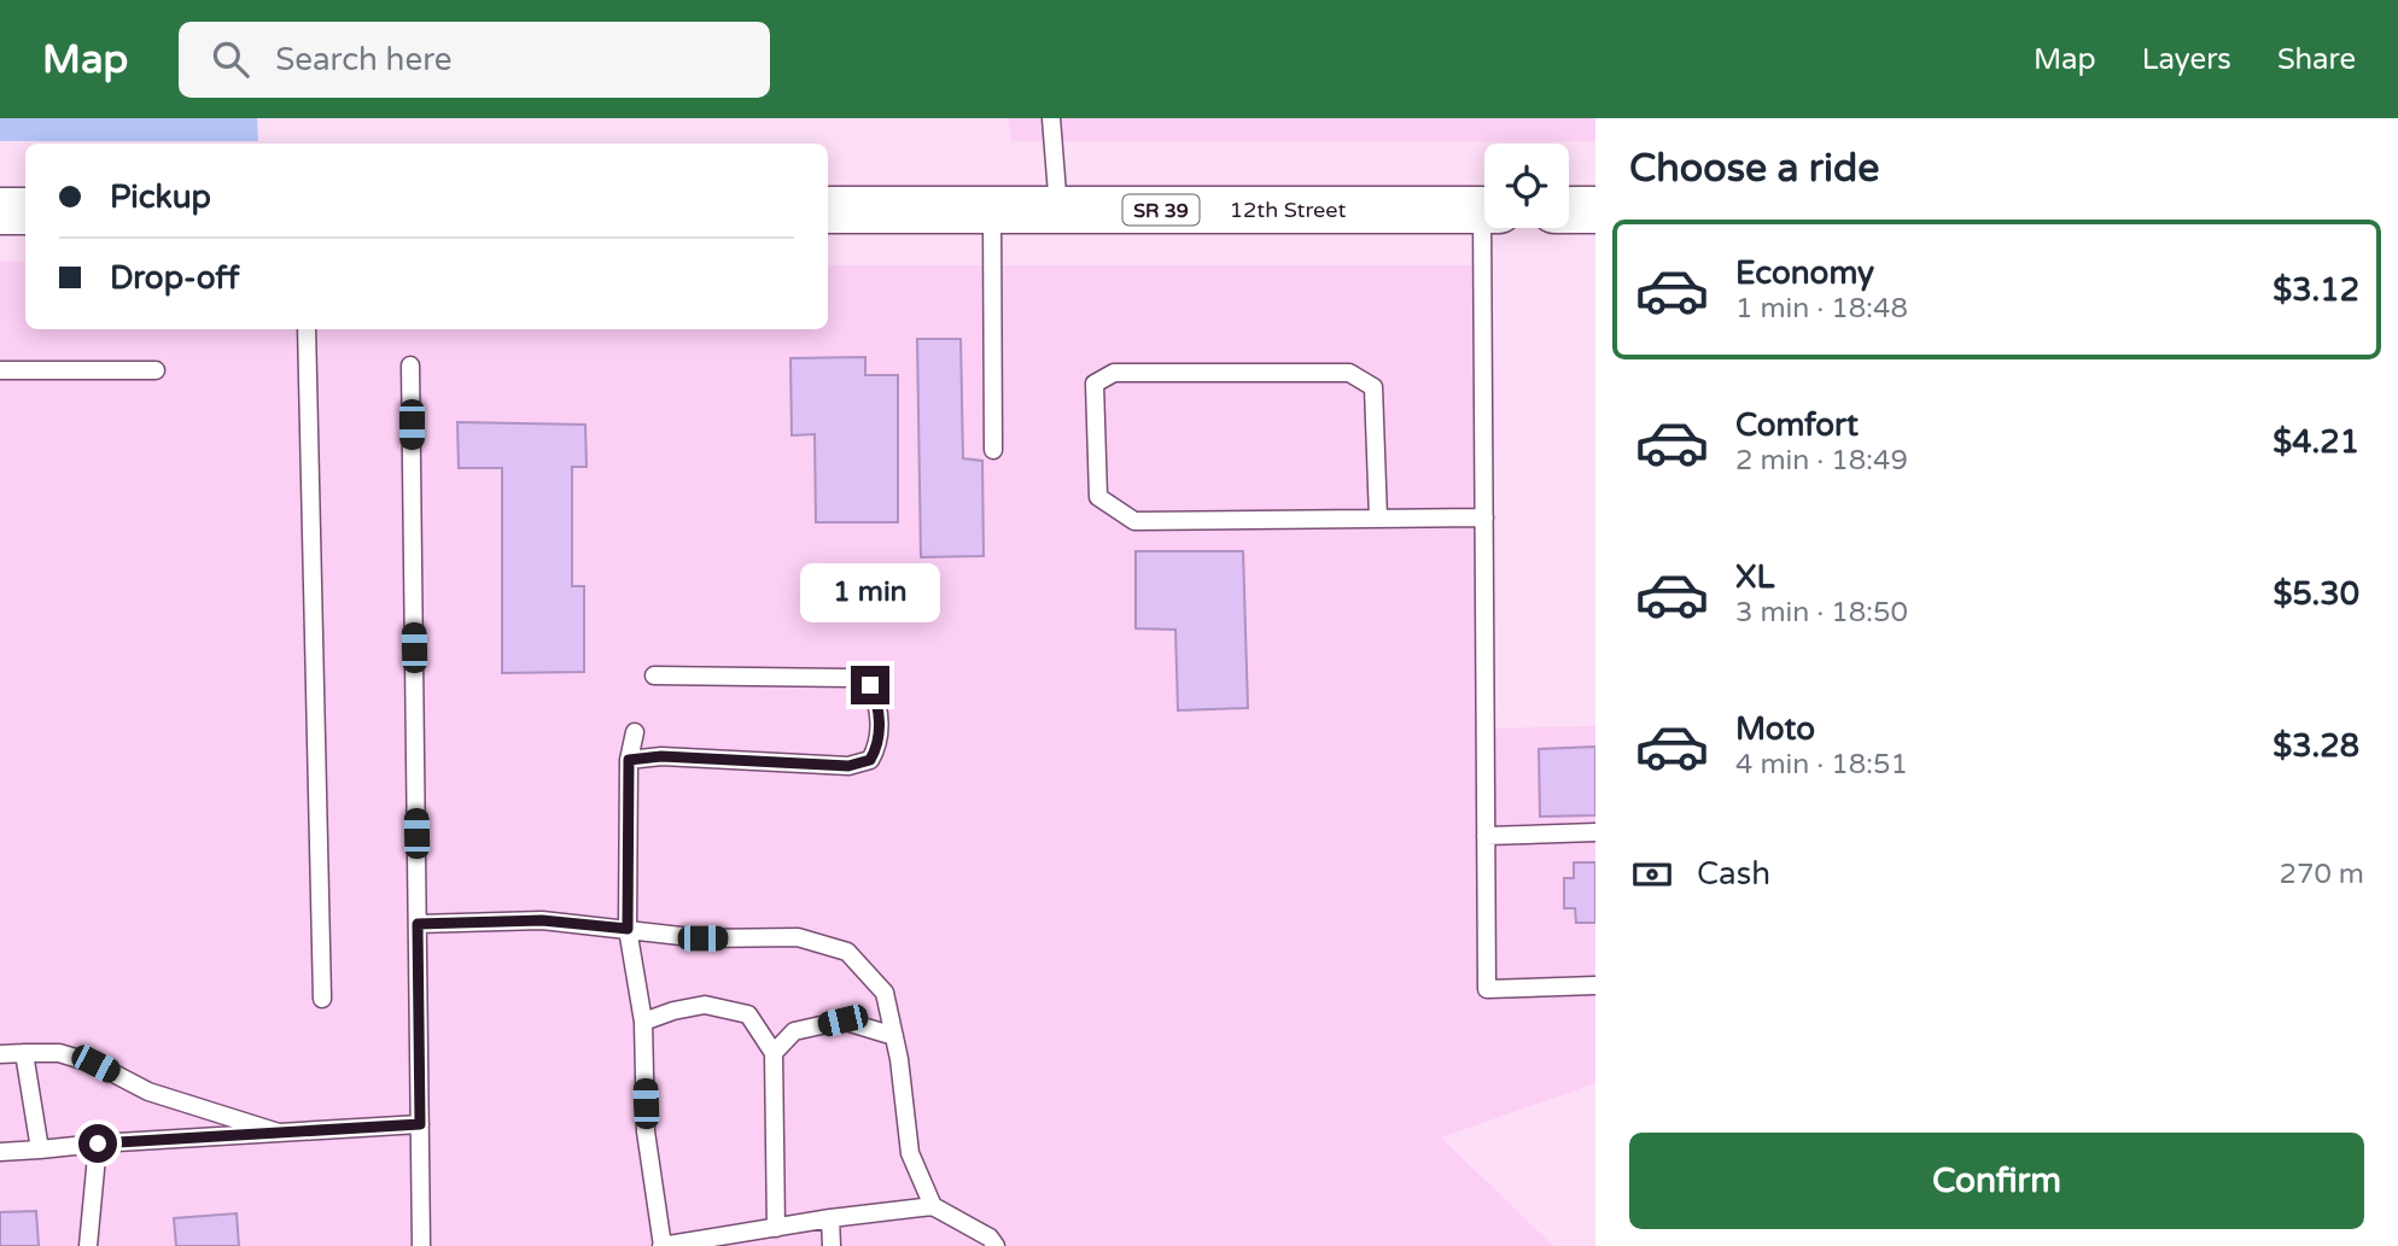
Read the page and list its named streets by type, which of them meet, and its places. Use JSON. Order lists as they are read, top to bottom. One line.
{"streets":{"main road":["SR 39","12th Street"]},"page":{"header":"Map","search":"Search here","nav":["Map","Layers","Share"],"heading":"Choose a ride","banner":["Pickup","Drop-off"],"list":[{"name":"Economy","note":"1 min · 18:48","value":"$3.12"},{"name":"Comfort","note":"2 min · 18:49","value":"$4.21"},{"name":"XL","note":"3 min · 18:50","value":"$5.30"},{"name":"Moto","note":"4 min · 18:51","value":"$3.28"}],"bubble":"1 min","pay":["Cash","270 m"],"buttons":"Confirm"}}
